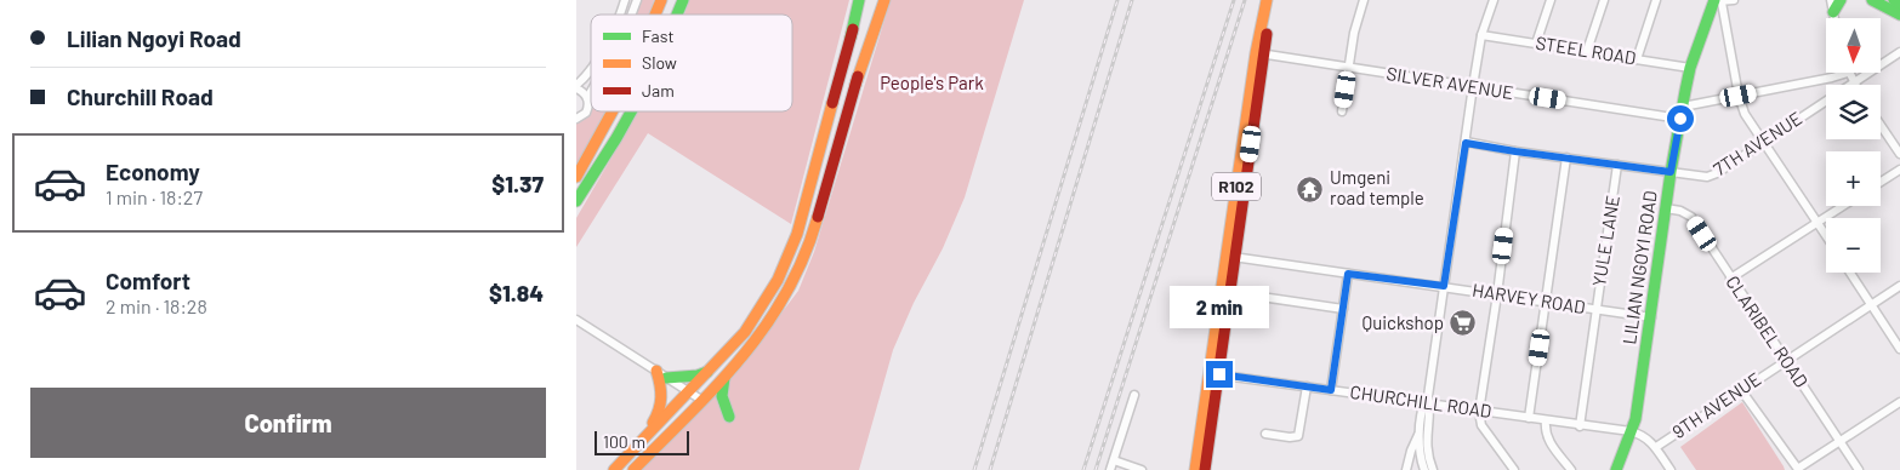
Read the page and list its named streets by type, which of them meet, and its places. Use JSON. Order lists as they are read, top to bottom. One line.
{"streets":{"main road":["R102","LILIAN NGOYI ROAD"],"street":["STEEL ROAD","SILVER AVENUE","7TH AVENUE","YULE LANE","HARVEY ROAD","CLARIBEL ROAD","CHURCHILL ROAD","9TH AVENUE"]},"crossings":[["STEEL ROAD","LILIAN NGOYI ROAD"],["SILVER AVENUE","R102"],["SILVER AVENUE","LILIAN NGOYI ROAD"],["7TH AVENUE","YULE LANE"],["7TH AVENUE","LILIAN NGOYI ROAD"],["R102","HARVEY ROAD"],["R102","CHURCHILL ROAD"],["YULE LANE","HARVEY ROAD"],["YULE LANE","CHURCHILL ROAD"],["LILIAN NGOYI ROAD","HARVEY ROAD"],["LILIAN NGOYI ROAD","CLARIBEL ROAD"],["LILIAN NGOYI ROAD","CHURCHILL ROAD"],["CLARIBEL ROAD","9TH AVENUE"]],"parks":["People's Park"],"places":{"temple":["Umgeni road temple"],"supermarket":["Quickshop"]},"legend":["Fast","Slow","Jam"],"scale_bar":"100 m","north":"bottom","page":{"banner":["Lilian Ngoyi Road","Churchill Road"],"map_buttons":["+","−"],"list":[{"name":"Economy","note":"1 min · 18:27","value":"$1.37"},{"name":"Comfort","note":"2 min · 18:28","value":"$1.84"}],"bubble":"2 min","buttons":"Confirm","scale":"100 m"}}
